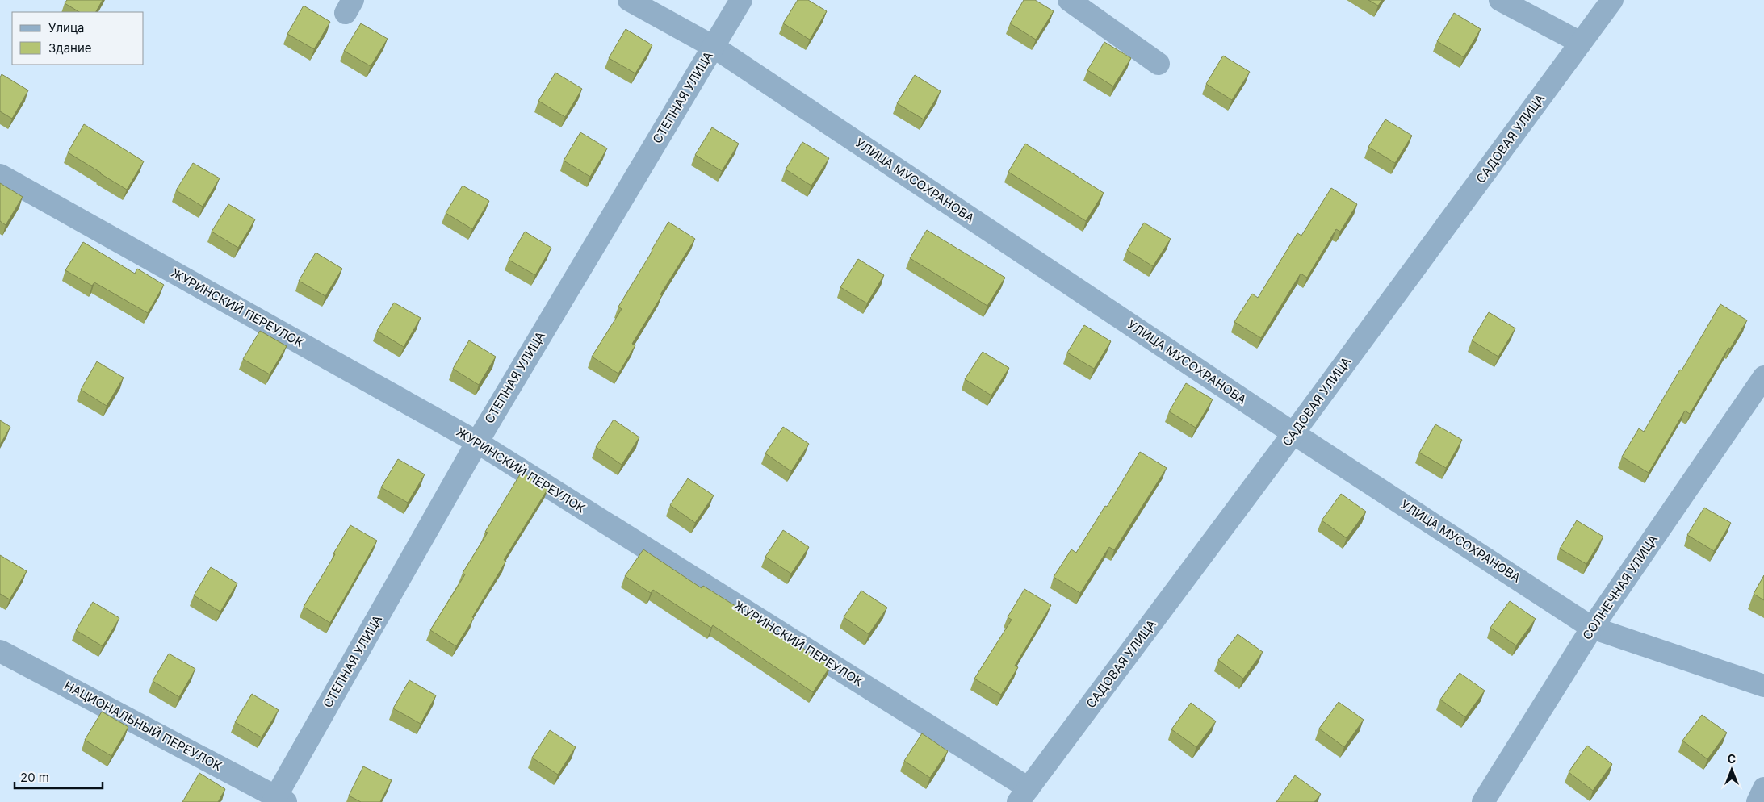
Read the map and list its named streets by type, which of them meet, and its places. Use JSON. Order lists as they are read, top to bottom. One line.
{"streets":{"street":["СТЕПНАЯ УЛИЦА","САДОВАЯ УЛИЦА","УЛИЦА МУСОХРАНОВА","ЖУРИНСКИЙ ПЕРЕУЛОК","СОЛНЕЧНАЯ УЛИЦА","НАЦИОНАЛЬНЫЙ ПЕРЕУЛОК"]},"crossings":[["СТЕПНАЯ УЛИЦА","УЛИЦА МУСОХРАНОВА"],["СТЕПНАЯ УЛИЦА","ЖУРИНСКИЙ ПЕРЕУЛОК"],["СТЕПНАЯ УЛИЦА","НАЦИОНАЛЬНЫЙ ПЕРЕУЛОК"],["САДОВАЯ УЛИЦА","УЛИЦА МУСОХРАНОВА"],["САДОВАЯ УЛИЦА","ЖУРИНСКИЙ ПЕРЕУЛОК"],["УЛИЦА МУСОХРАНОВА","СОЛНЕЧНАЯ УЛИЦА"]],"legend":["Улица","Здание"],"scale_bar":"20 m","north":"top"}
